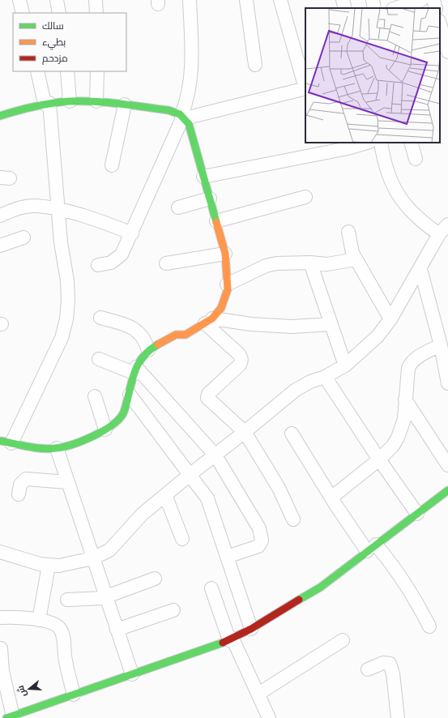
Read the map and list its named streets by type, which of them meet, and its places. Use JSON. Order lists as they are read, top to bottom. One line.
{"legend":["سالك","بطيء","مزدحم"],"north":"left"}
